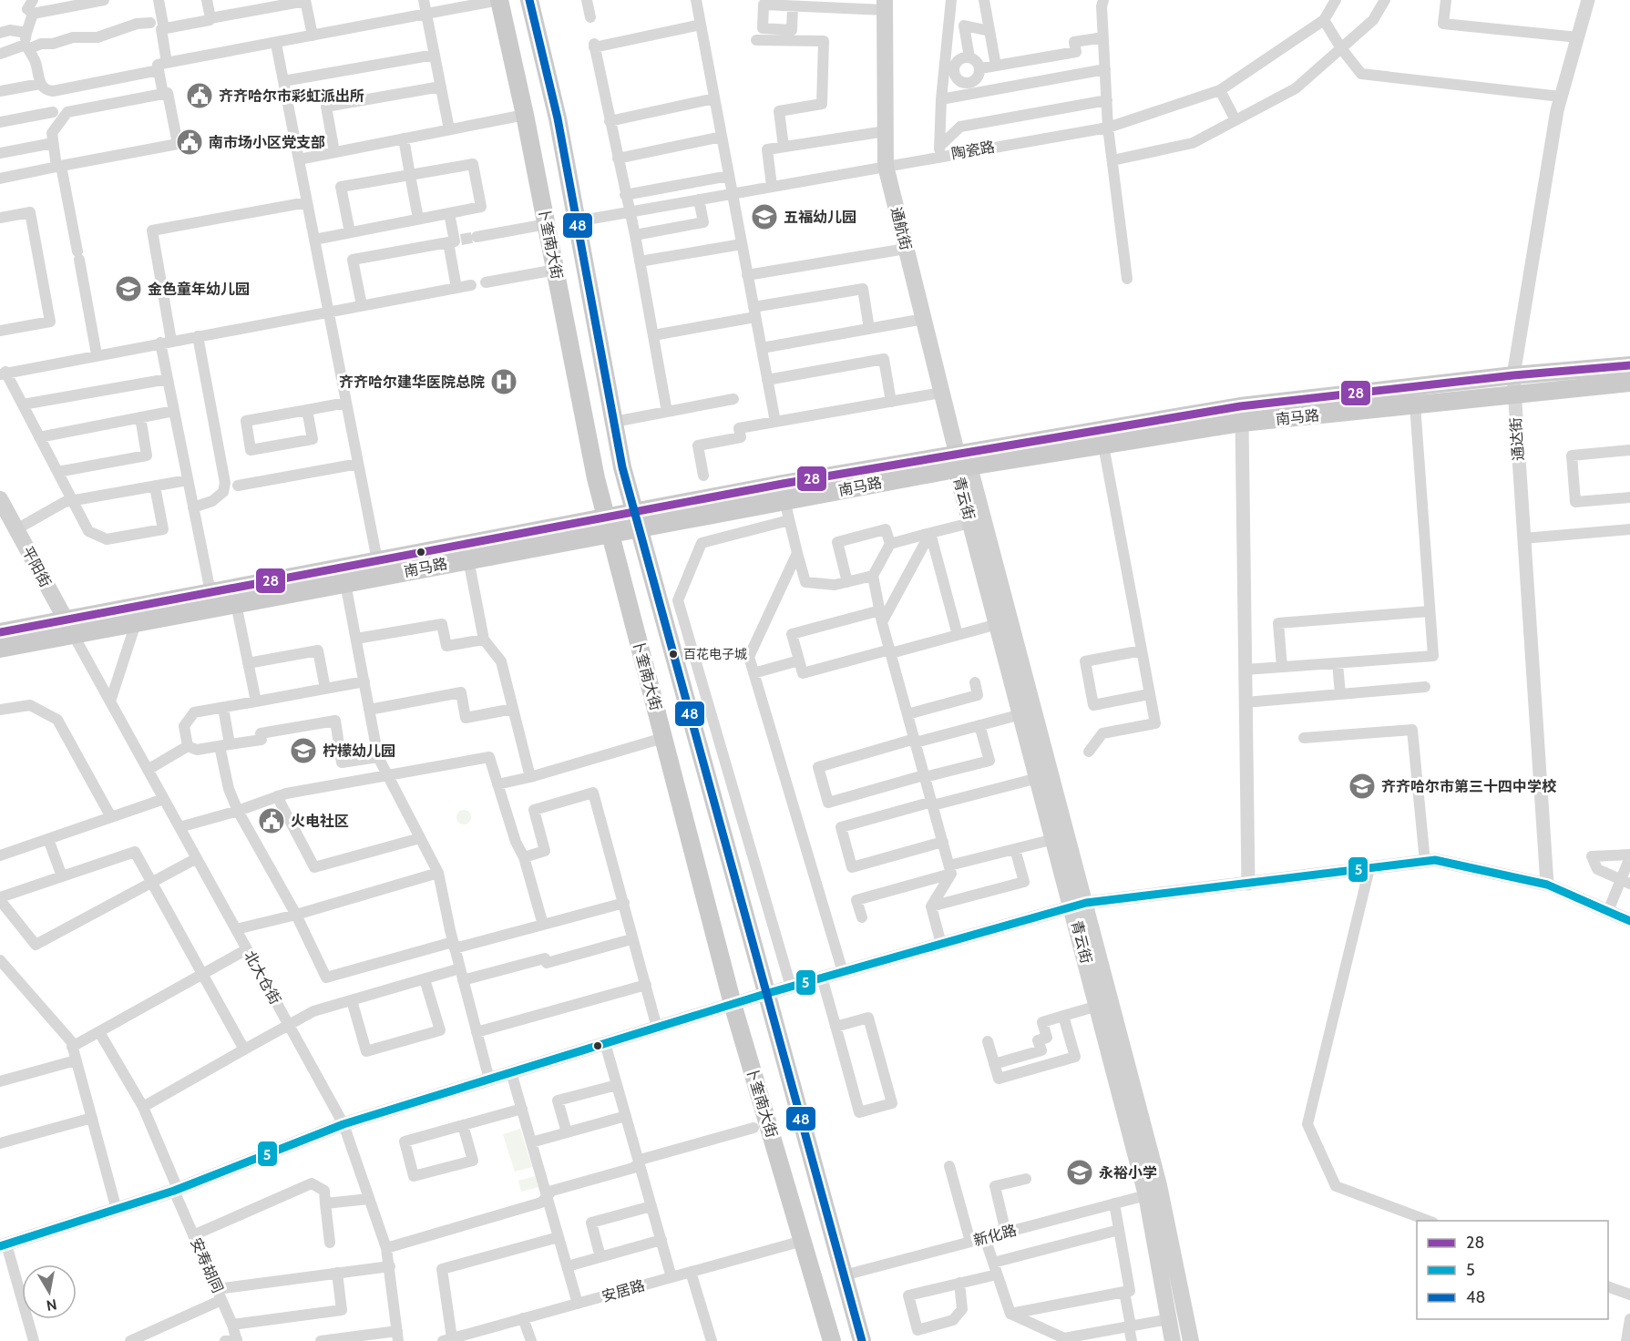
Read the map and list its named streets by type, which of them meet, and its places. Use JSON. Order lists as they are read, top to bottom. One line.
{"streets":{"main road":["通航街","卜奎南大街","南马路","青云街","平阳街"],"street":["陶瓷路","通达街","北大仓街","新化路","安寿胡同","安居路"]},"crossings":[["陶瓷路","通航街"],["陶瓷路","卜奎南大街"],["通航街","南马路"],["通航街","青云街"],["卜奎南大街","南马路"],["卜奎南大街","新化路"],["卜奎南大街","安居路"],["南马路","通达街"],["南马路","青云街"],["南马路","平阳街"],["南马路","北大仓街"],["青云街","新化路"],["平阳街","北大仓街"]],"places":{"public building":["齐齐哈尔市彩虹派出所","南市场小区党支部","火电社区"],"school or university":["五福幼儿园","金色童年幼儿园","柠檬幼儿园","齐齐哈尔市第三十四中学校","永裕小学"],"hospital":["齐齐哈尔建华医院总院"],"other":["百花电子城"]},"lines":["transit line 48","transit line 28","transit line 5"],"legend":["28","5","48"],"north":"bottom"}
